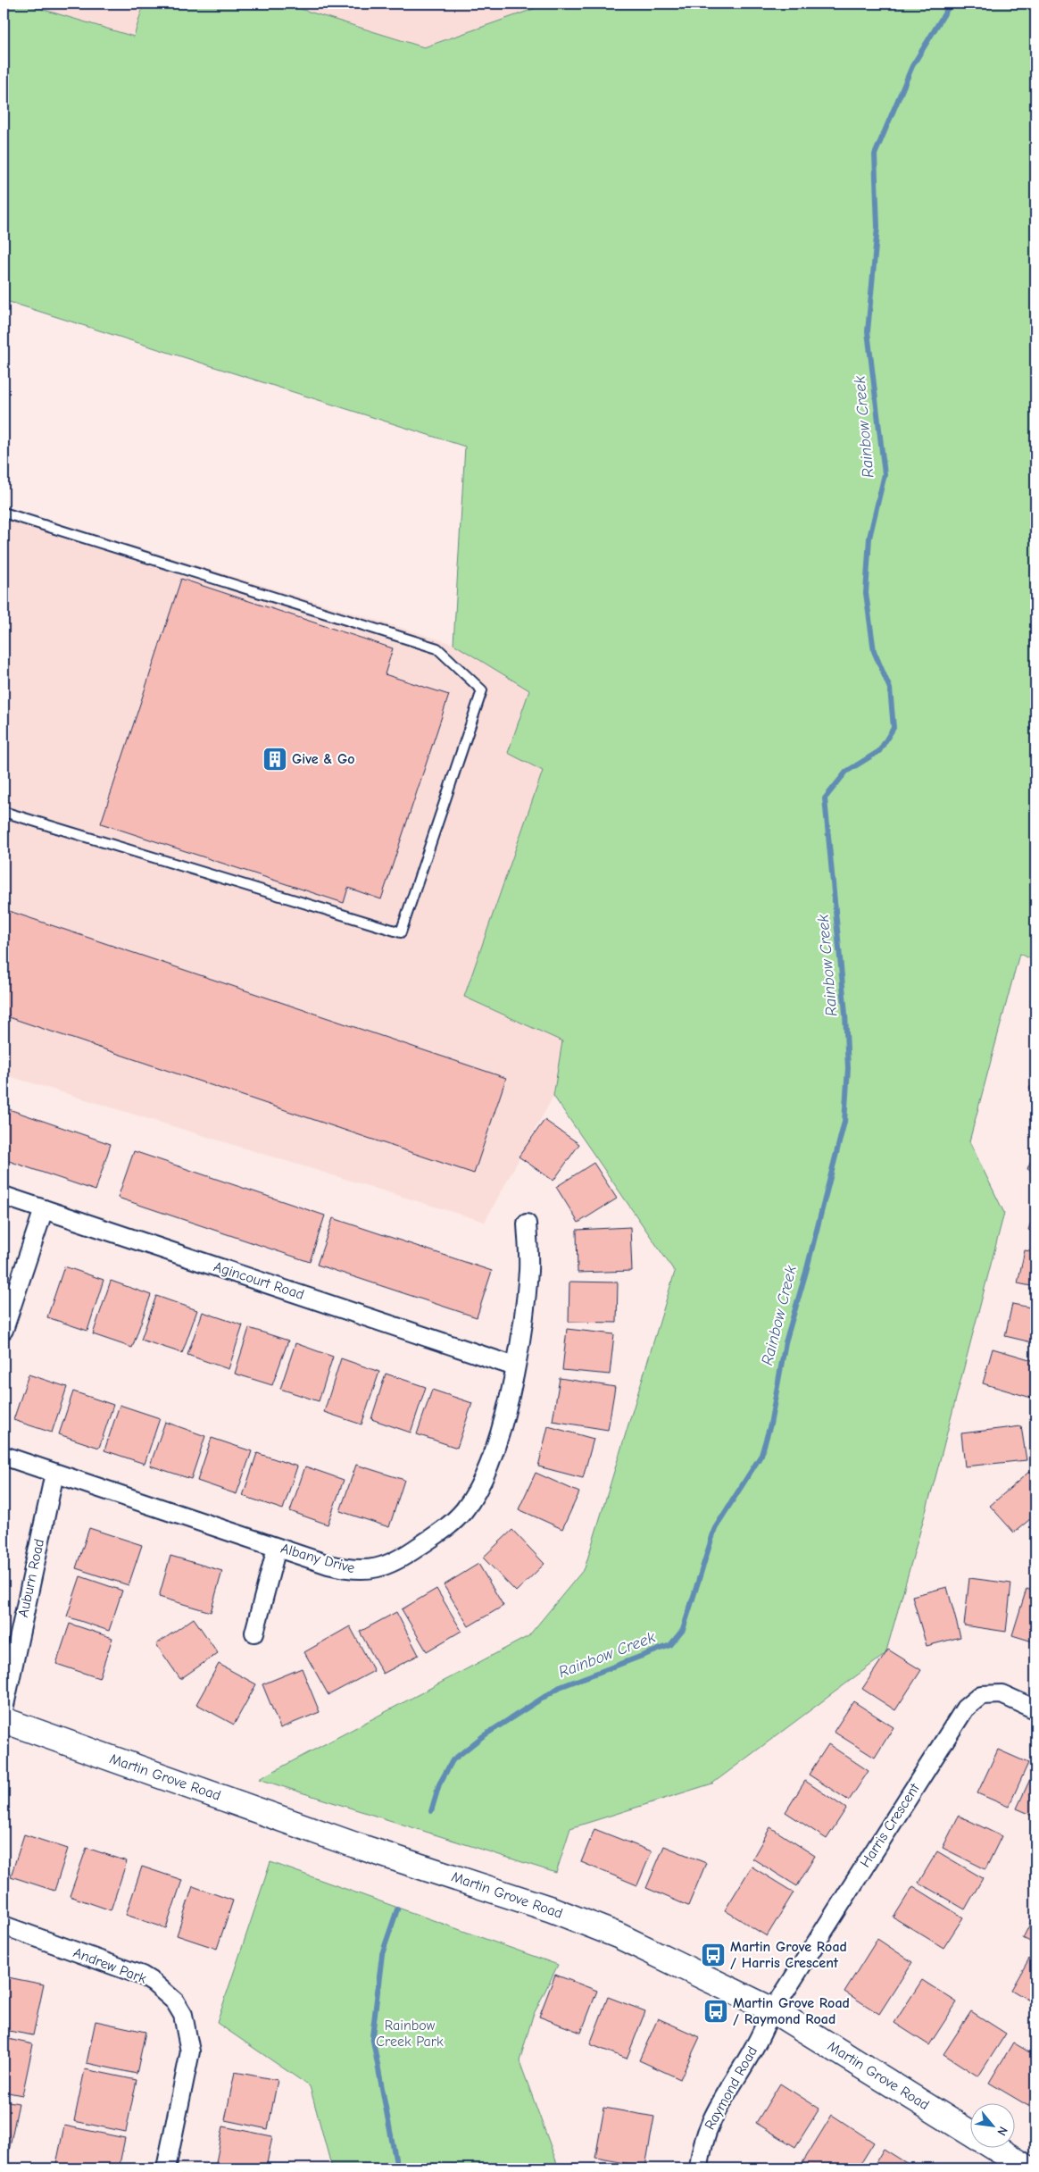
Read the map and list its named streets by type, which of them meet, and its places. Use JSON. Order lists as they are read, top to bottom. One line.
{"streets":{"street":["Agincourt Road","Albany Drive","Auburn Road","Martin Grove Road","Harris Crescent","Andrew Park","Raymond Road"]},"crossings":[["Agincourt Road","Albany Drive"],["Albany Drive","Auburn Road"],["Martin Grove Road","Harris Crescent"],["Martin Grove Road","Raymond Road"],["Harris Crescent","Raymond Road"]],"water":["Rainbow Creek"],"parks":["Rainbow Creek Park"],"places":{"building":["Give & Go"],"bus stop":["Martin Grove Road / Harris Crescent","Martin Grove Road / Raymond Road"]},"north":"bottom right"}
